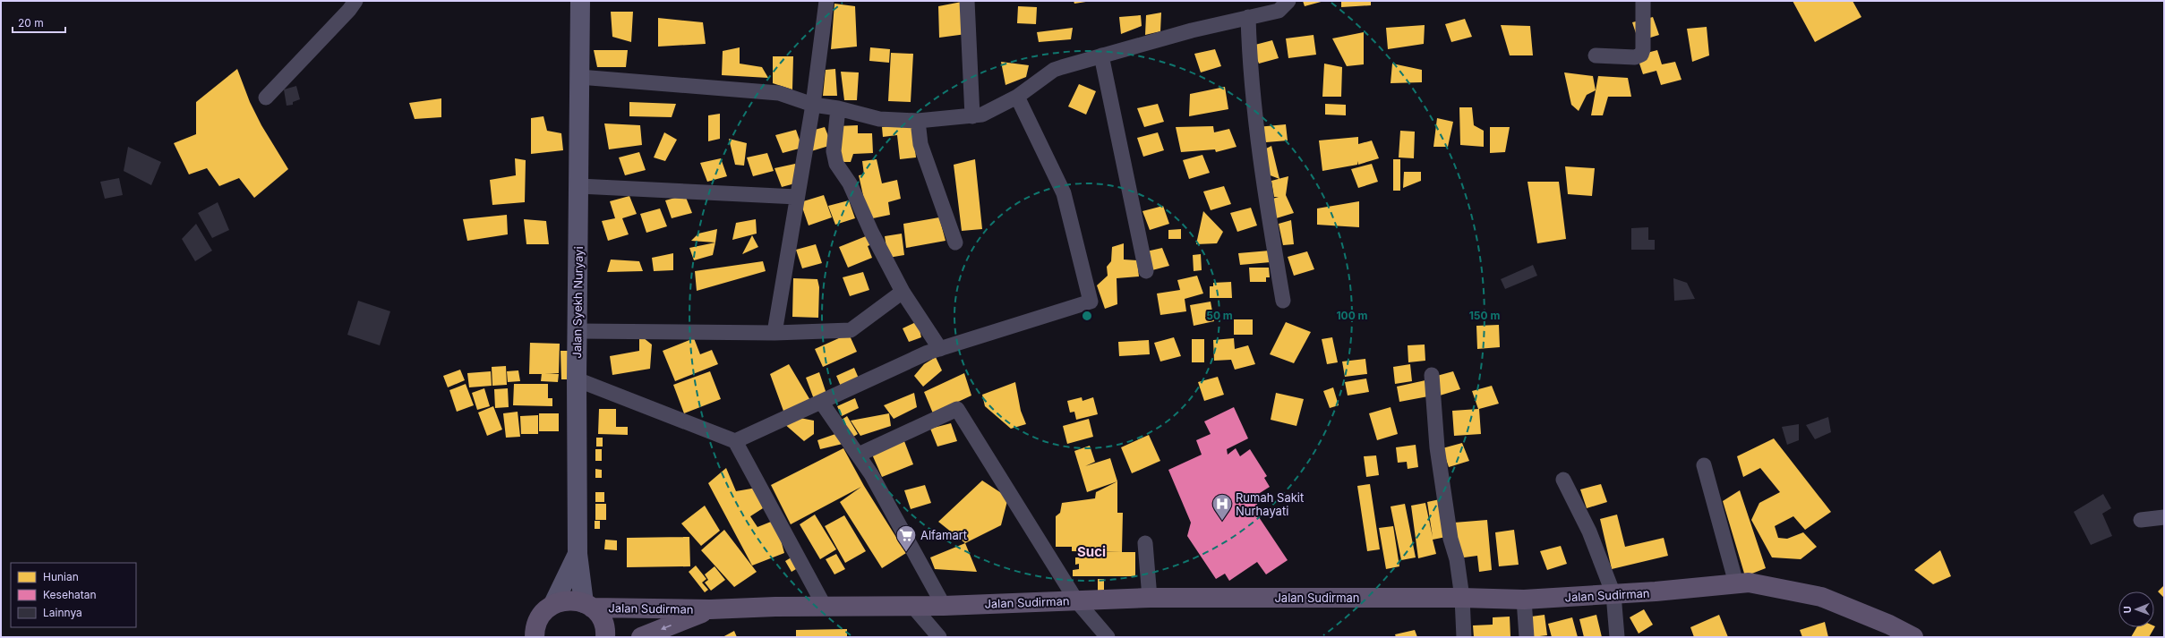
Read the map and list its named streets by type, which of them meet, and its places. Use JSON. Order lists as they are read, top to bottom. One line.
{"streets":{"main road":["Jalan Syekh Nuryayi","Jalan Sudirman"]},"crossings":[["Jalan Syekh Nuryayi","Jalan Sudirman"]],"districts":["Suci"],"places":{"hospital":["Rumah Sakit Nurhayati"],"supermarket":["Alfamart"]},"legend":["Hunian","Kesehatan","Lainnya"],"scale_bar":"20 m","north":"left","rings":["50 m","100 m","150 m"]}
